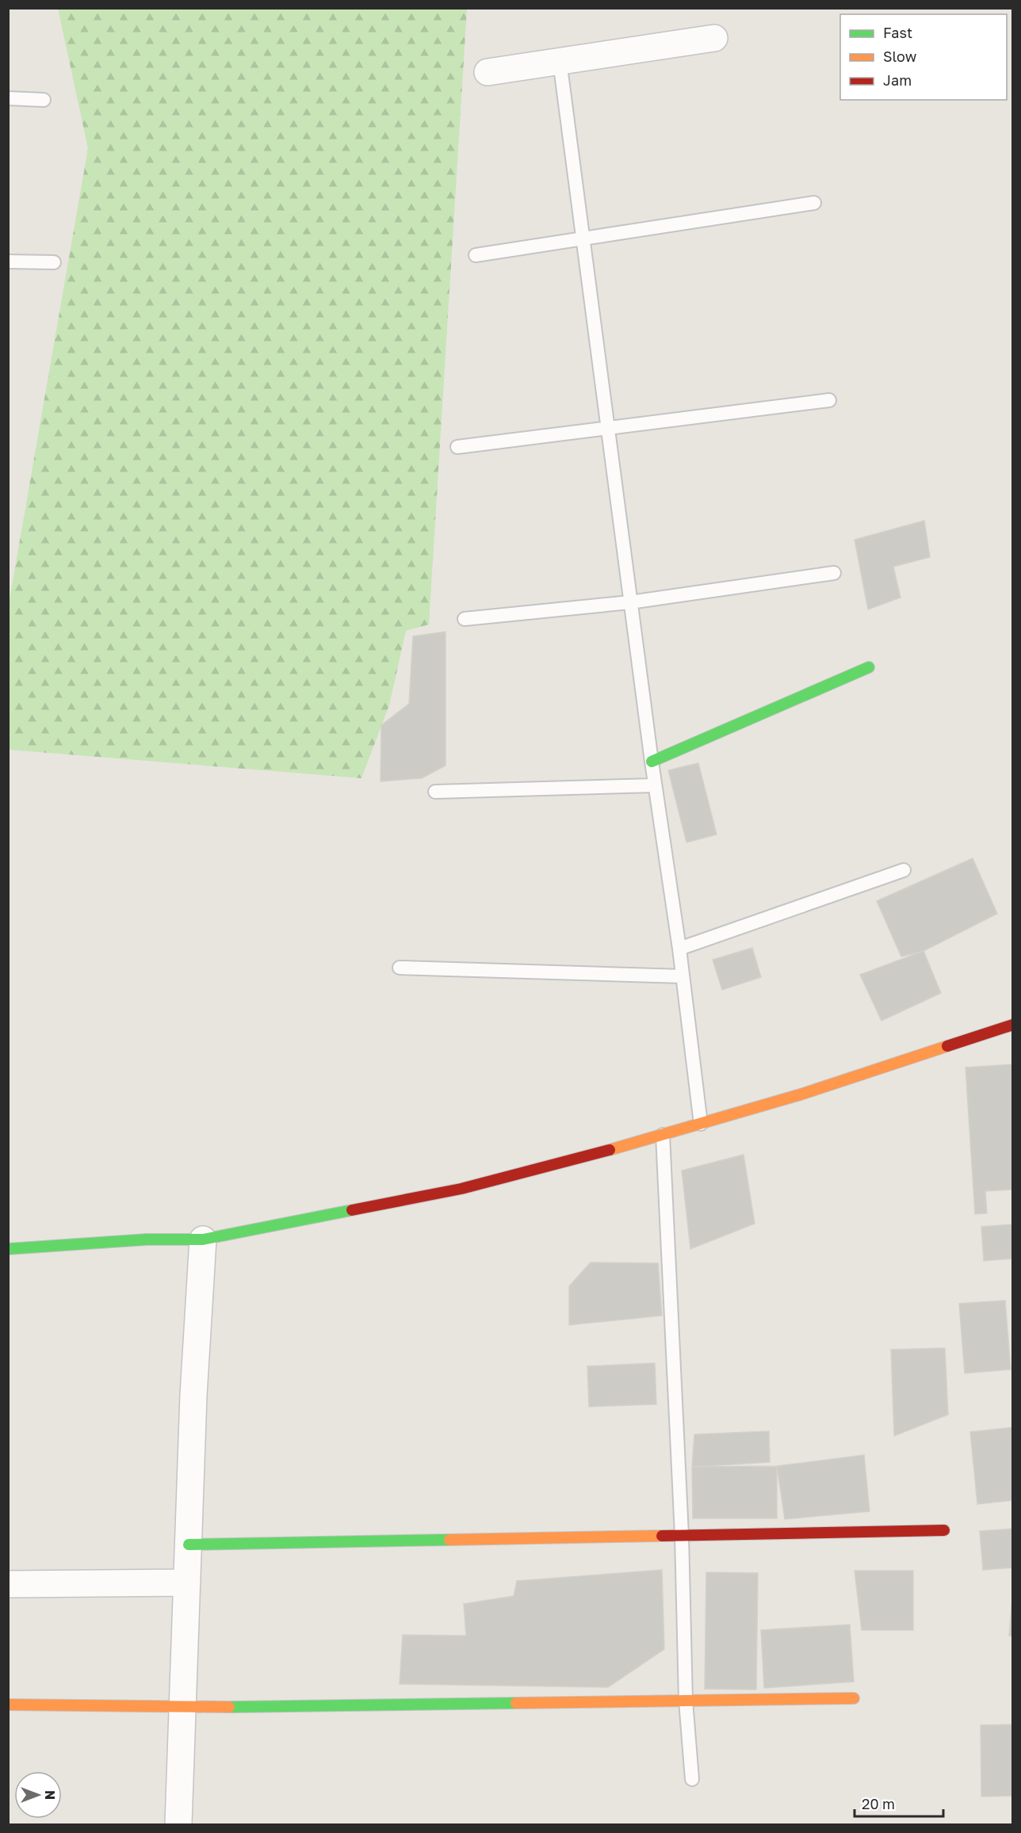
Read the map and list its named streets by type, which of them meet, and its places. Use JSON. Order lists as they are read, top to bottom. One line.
{"legend":["Fast","Slow","Jam"],"scale_bar":"20 m","north":"right"}
